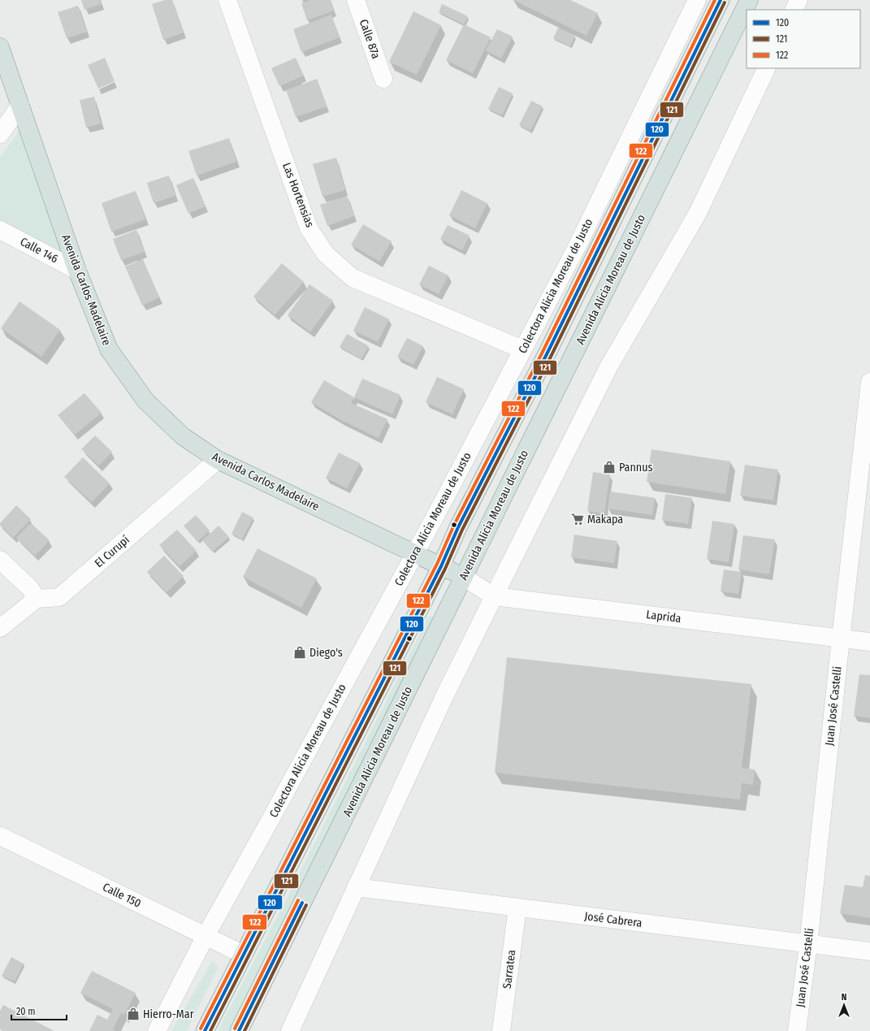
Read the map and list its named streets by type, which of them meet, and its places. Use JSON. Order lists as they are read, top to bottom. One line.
{"streets":{"main road":["Avenida Alicia Moreau de Justo","Avenida Carlos Madelaire"],"street":["Calle 87a","Las Hortensias","Calle 146","Colectora Alicia Moreau de Justo","El Curupí","Laprida","Juan José Castelli","Calle 150","José Cabrera","Sarratea"]},"crossings":[["Las Hortensias","Colectora Alicia Moreau de Justo"],["Calle 146","Avenida Carlos Madelaire"],["Avenida Alicia Moreau de Justo","Avenida Carlos Madelaire"],["Avenida Alicia Moreau de Justo","Laprida"],["Colectora Alicia Moreau de Justo","Avenida Carlos Madelaire"],["Colectora Alicia Moreau de Justo","Calle 150"],["Avenida Carlos Madelaire","El Curupí"],["Avenida Carlos Madelaire","Laprida"],["Laprida","Juan José Castelli"],["Juan José Castelli","José Cabrera"],["José Cabrera","Sarratea"]],"places":{"shop":["Pannus","Diego's","Hierro-Mar"],"supermarket":["Makapa"]},"lines":["transit line 120","transit line 122","transit line 121"],"legend":["120","121","122"],"scale_bar":"20 m","north":"top"}
